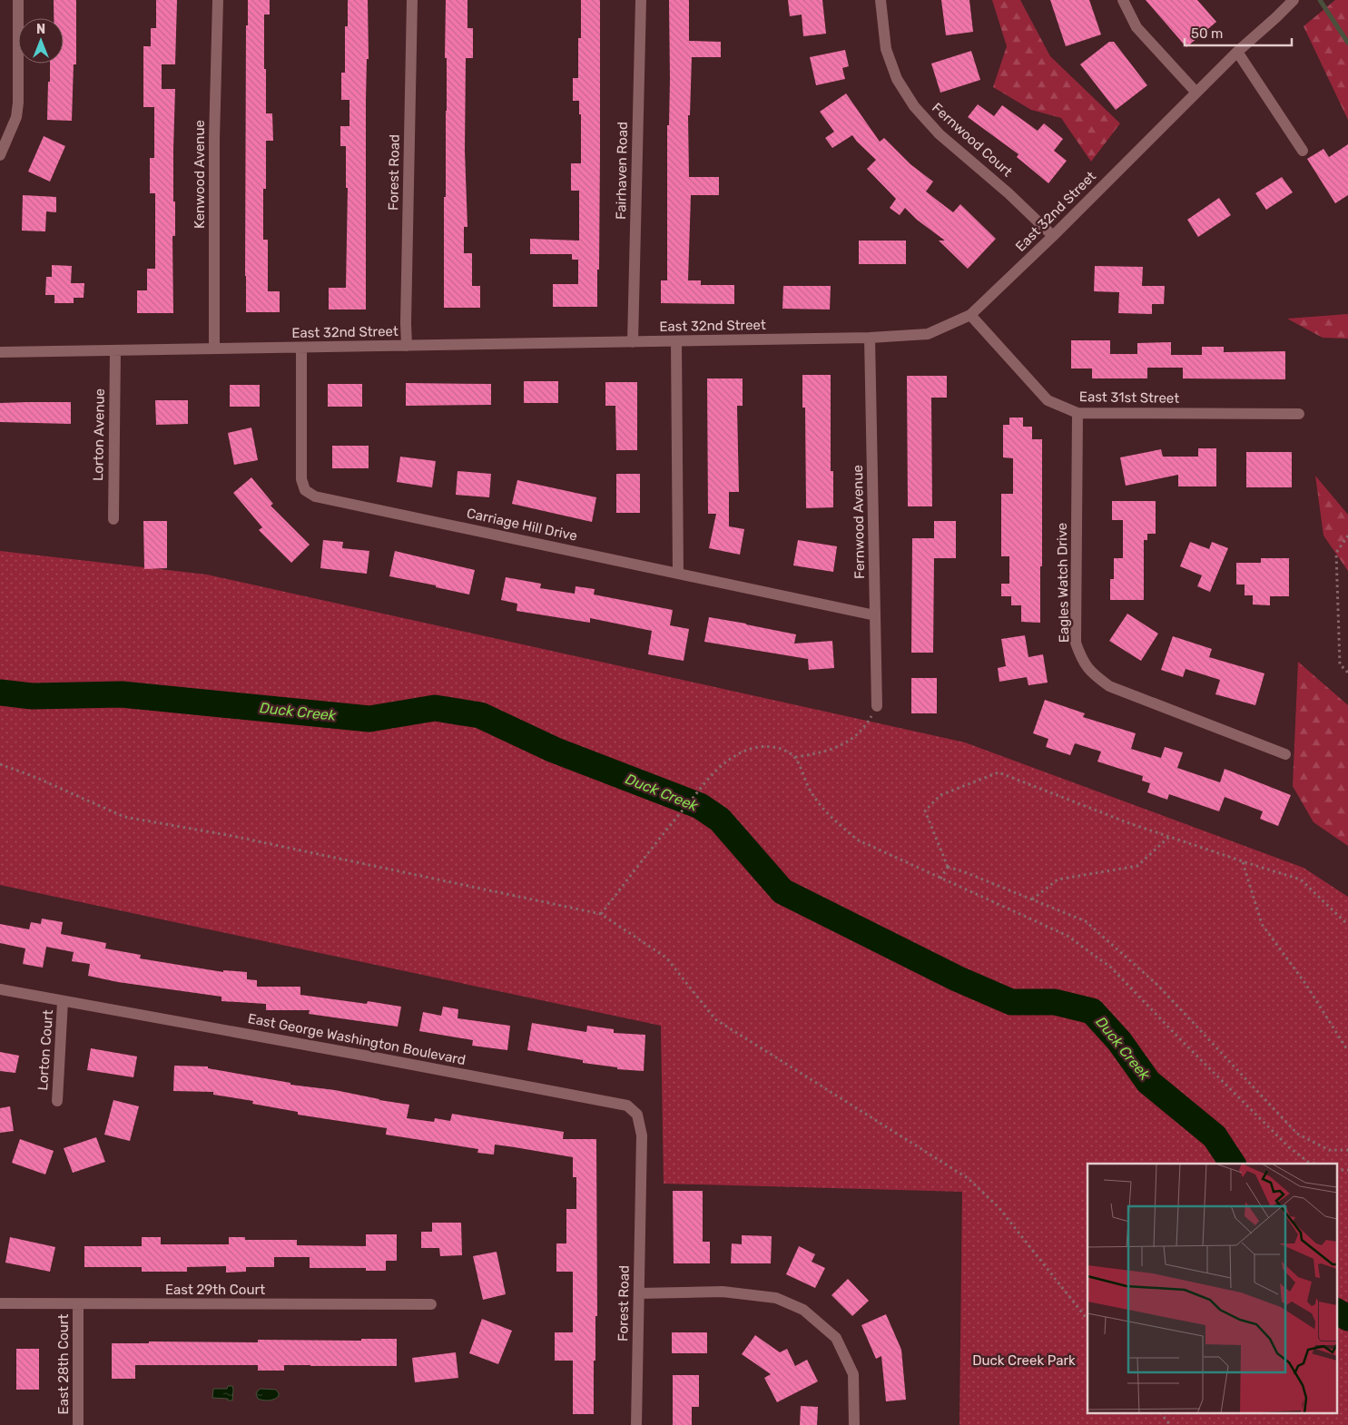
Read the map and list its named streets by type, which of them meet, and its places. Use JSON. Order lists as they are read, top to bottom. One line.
{"streets":{"street":["Fernwood Court","Fairhaven Road","Forest Road","Kenwood Avenue","East 32nd Street","East 31st Street","Lorton Avenue","Fernwood Avenue","Carriage Hill Drive","Eagles Watch Drive","East George Washington Boulevard","Lorton Court","East 29th Court","East 28th Court"]},"crossings":[["Fernwood Court","East 32nd Street"],["Fairhaven Road","East 32nd Street"],["Forest Road","East 32nd Street"],["Forest Road","East George Washington Boulevard"],["Kenwood Avenue","East 32nd Street"],["East 32nd Street","East 31st Street"],["East 32nd Street","Lorton Avenue"],["East 32nd Street","Fernwood Avenue"],["East 32nd Street","Carriage Hill Drive"],["East 31st Street","Eagles Watch Drive"],["Fernwood Avenue","Carriage Hill Drive"],["East George Washington Boulevard","Lorton Court"],["East 29th Court","East 28th Court"]],"water":["Duck Creek"],"parks":["Duck Creek Park"],"scale_bar":"50 m","north":"top"}
